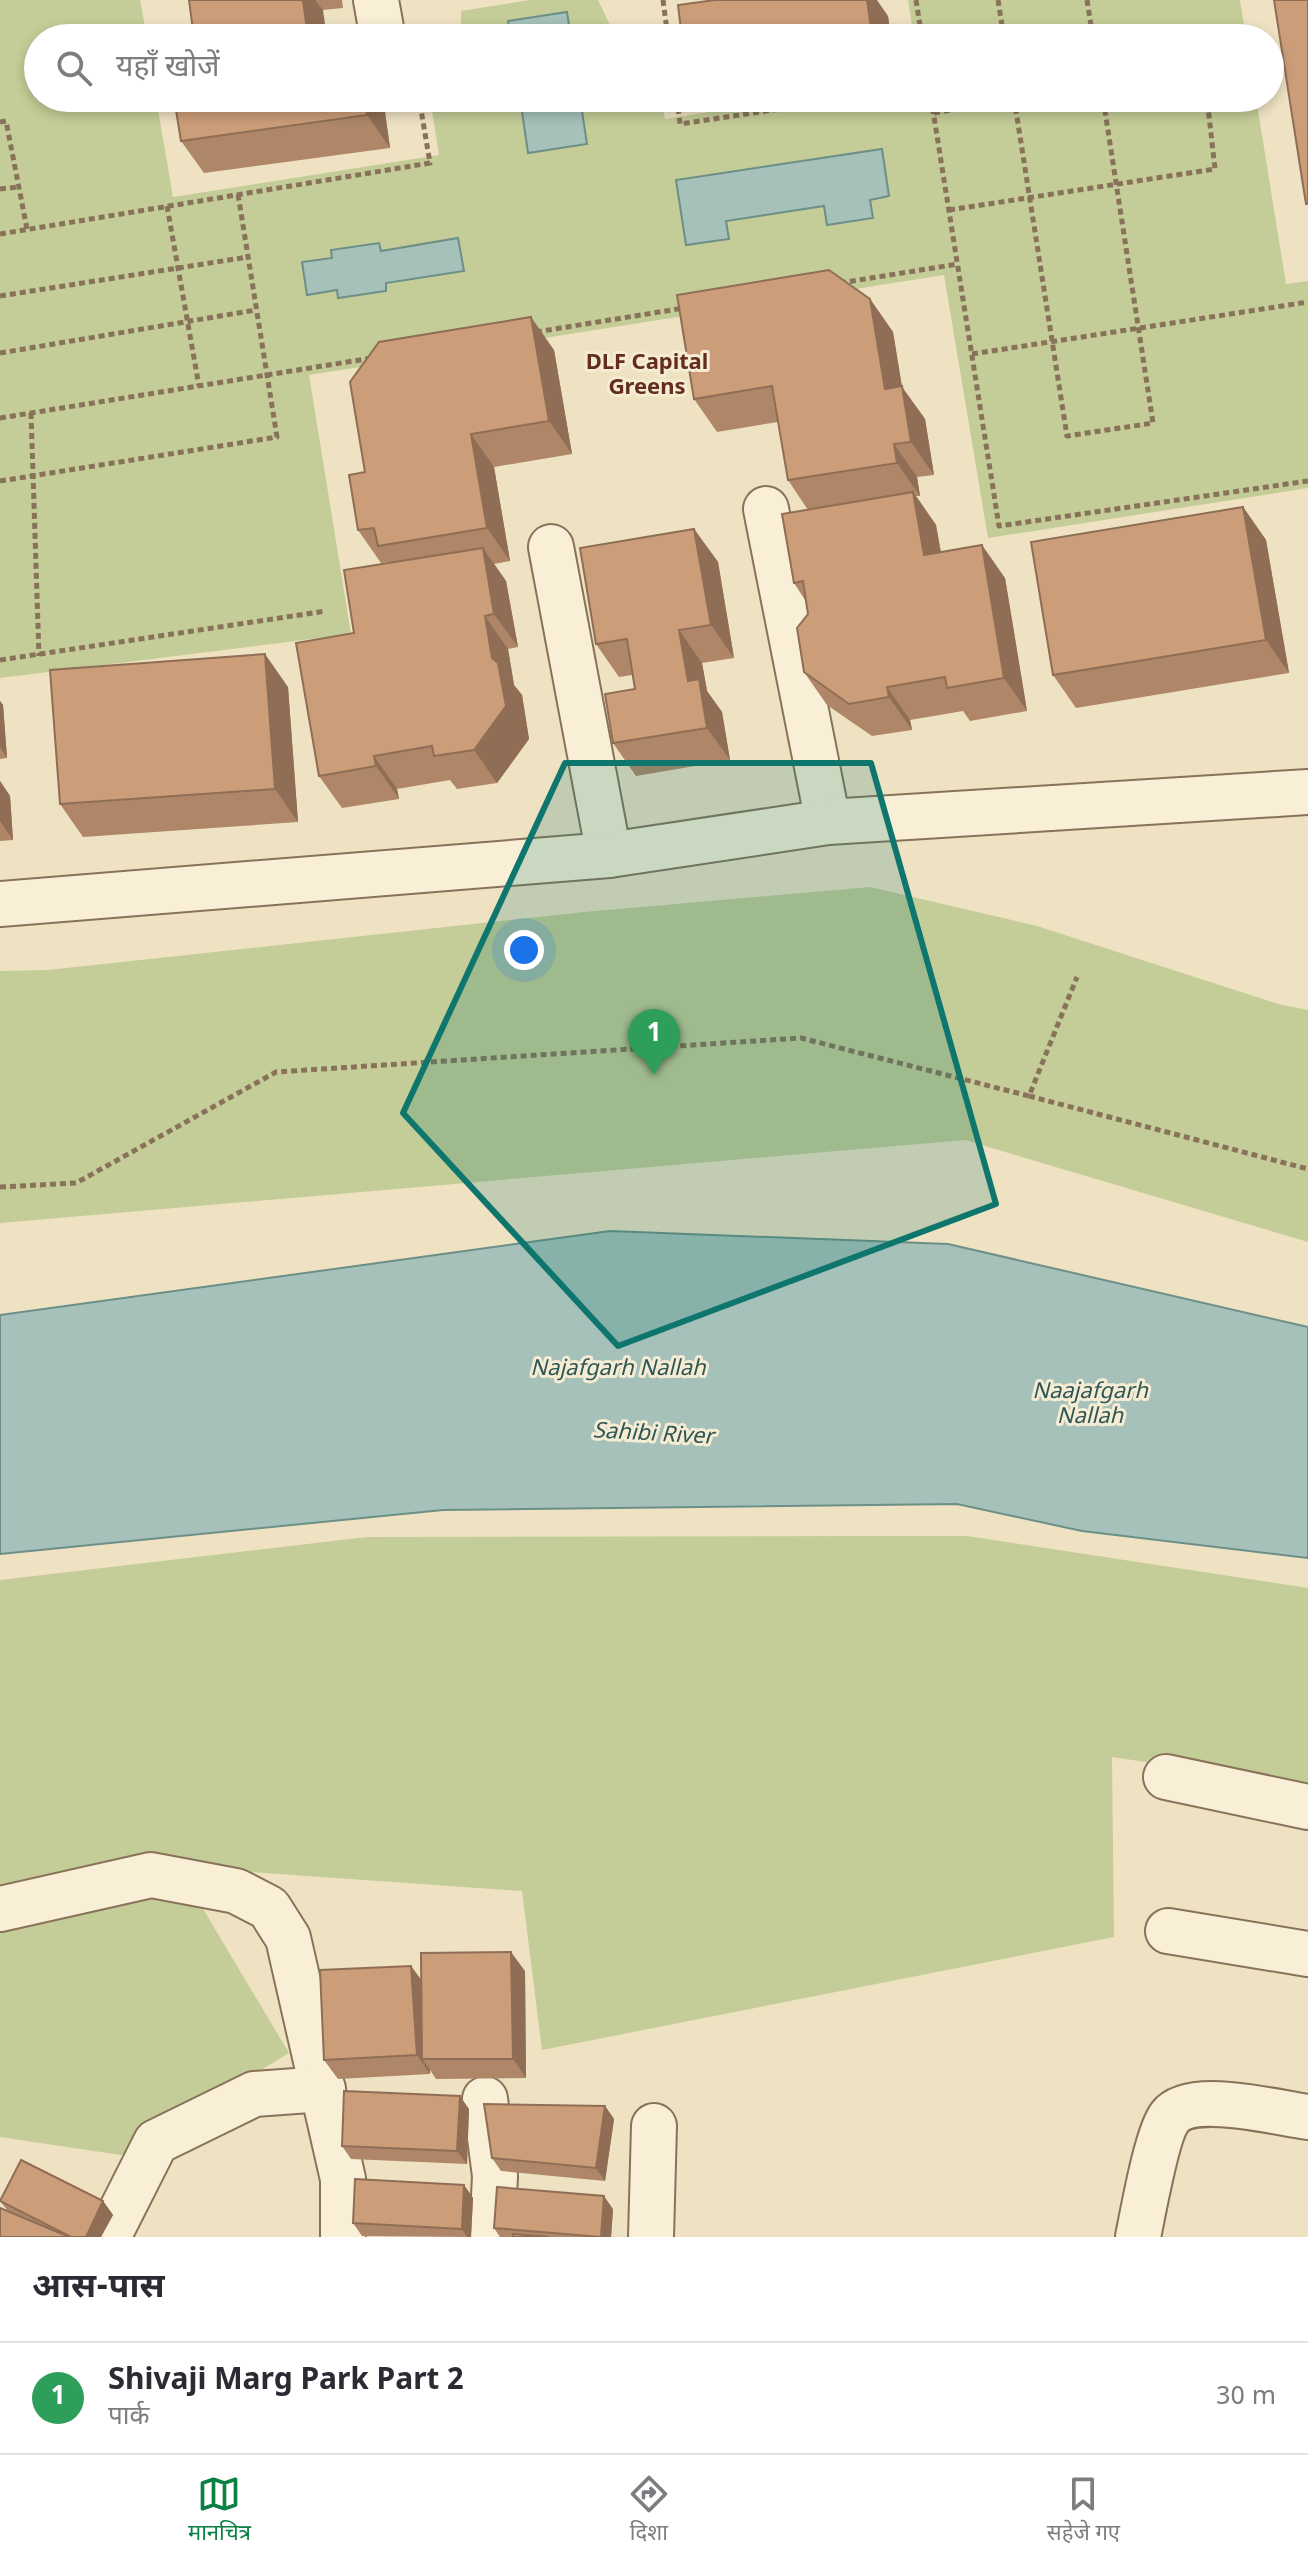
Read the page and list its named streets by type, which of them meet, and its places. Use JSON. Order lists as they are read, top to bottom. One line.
{"districts":["DLF Capital Greens"],"water":["Najafgarh Nallah","Naajafgarh Nallah","Sahibi River"],"page":{"search":"यहाँ खोजें","pins":"1","heading":"आस-पास","list":[{"mark":"1","name":"Shivaji Marg Park Part 2","note":"पार्क","value":"30 m"}],"nav":["मानचित्र","दिशा","सहेजे गए"]}}
